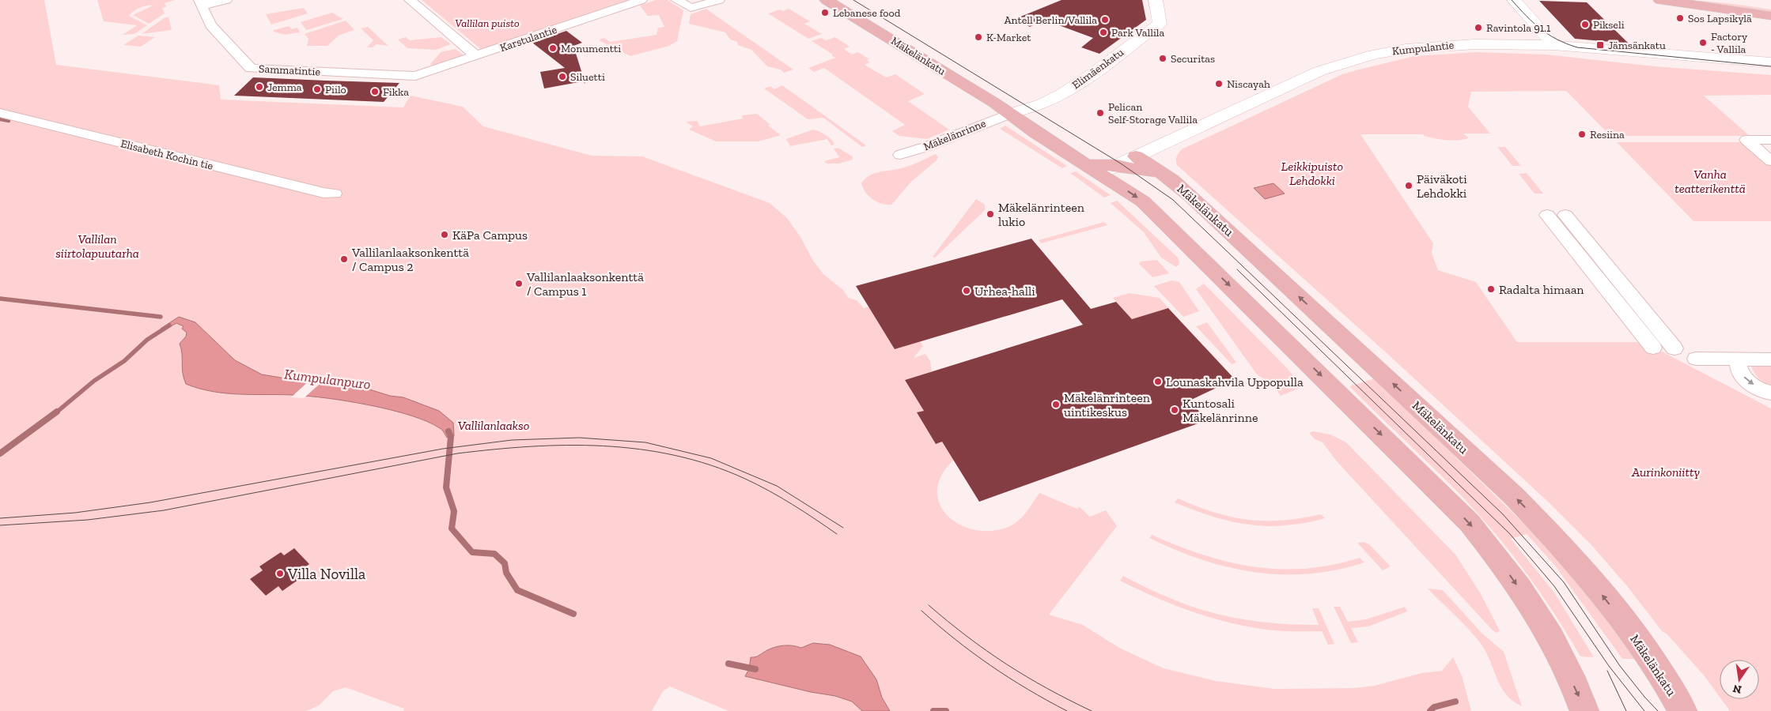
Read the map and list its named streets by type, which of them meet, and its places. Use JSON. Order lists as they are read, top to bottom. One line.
{"streets":{"main road":["Kumpulantie","Mäkelänkatu","Elimäenkatu"],"street":["Karstulantie","Sammatintie","Mäkelänrinne","Elisabeth Kochin tie"]},"crossings":[["Karstulantie","Sammatintie"],["Kumpulantie","Mäkelänkatu"],["Mäkelänkatu","Elimäenkatu"],["Mäkelänkatu","Mäkelänrinne"],["Elimäenkatu","Mäkelänrinne"]],"water":["Kumpulanpuro"],"parks":["Vallilan puisto","Leikkipuisto Lehdokki","Vanha teatterikenttä","Vallilan siirtolapuutarha","Vallilanlaakso","Aurinkoniitty"],"places":{"other":["Lebanese food","Sos Lapsikylä","Antell Berlin/Vallila","Pikseli","Ravintola 91.1","Park Vallila","K-Market","Factory - Vallila","Monumentti","Securitas","Siluetti","Niscayah","Jemma","Piilo","Fikka","Pelican Self-Storage Vallila","Resiina","Päiväkoti Lehdokki","Mäkelänrinteen lukio","KäPa Campus","Vallilanlaaksonkenttä / Campus 2","Vallilanlaaksonkenttä / Campus 1","Radalta himaan","Urhea-halli","Lounaskahvila Uppopulla","Mäkelänrinteen uintikeskus","Kuntosali Mäkelänrinne","Villa Novilla"],"transit":["Jämsänkatu"]},"north":"bottom"}
